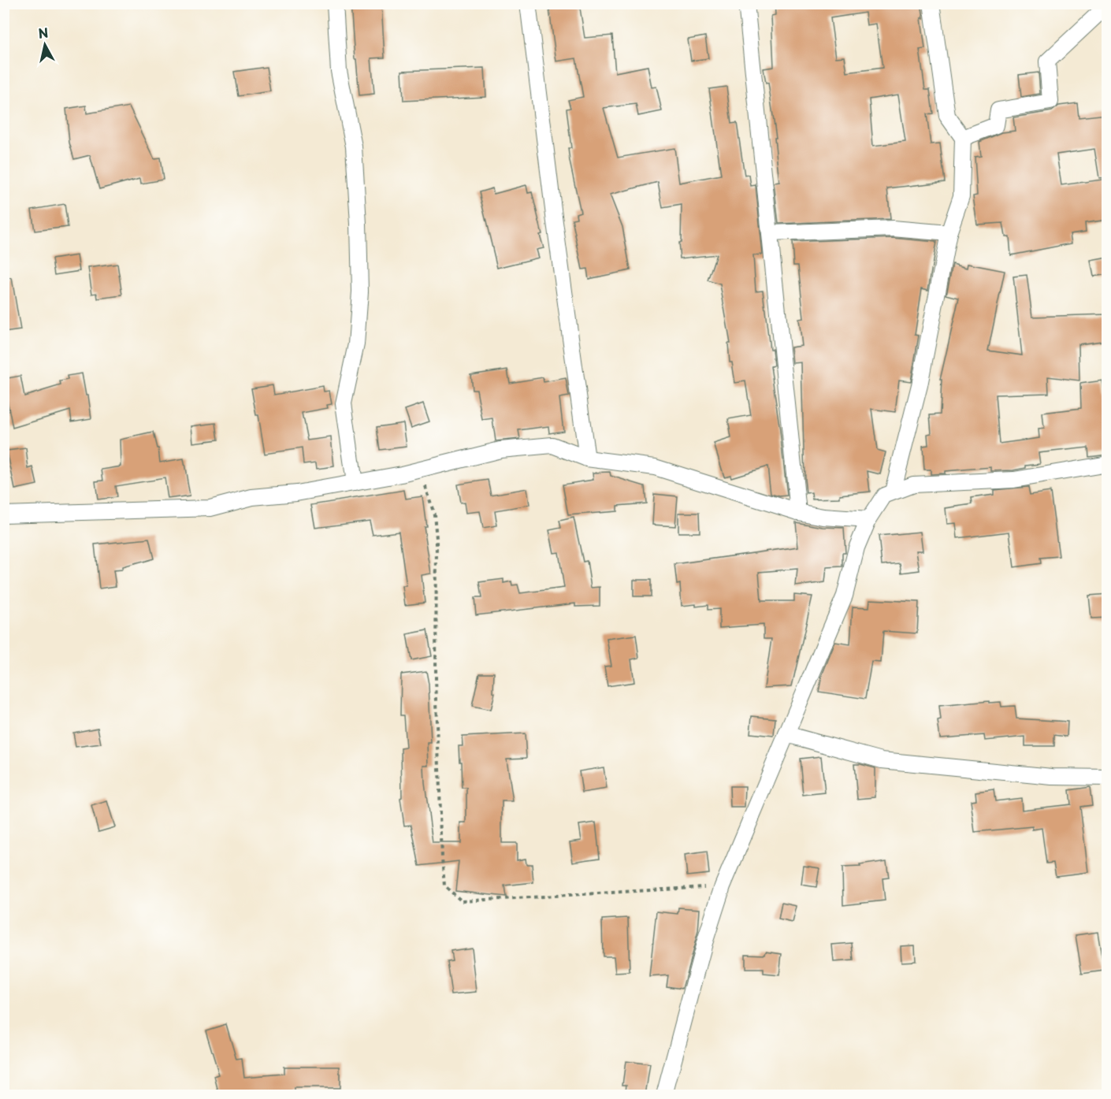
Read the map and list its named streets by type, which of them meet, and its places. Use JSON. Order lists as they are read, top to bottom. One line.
{"north":"top"}
